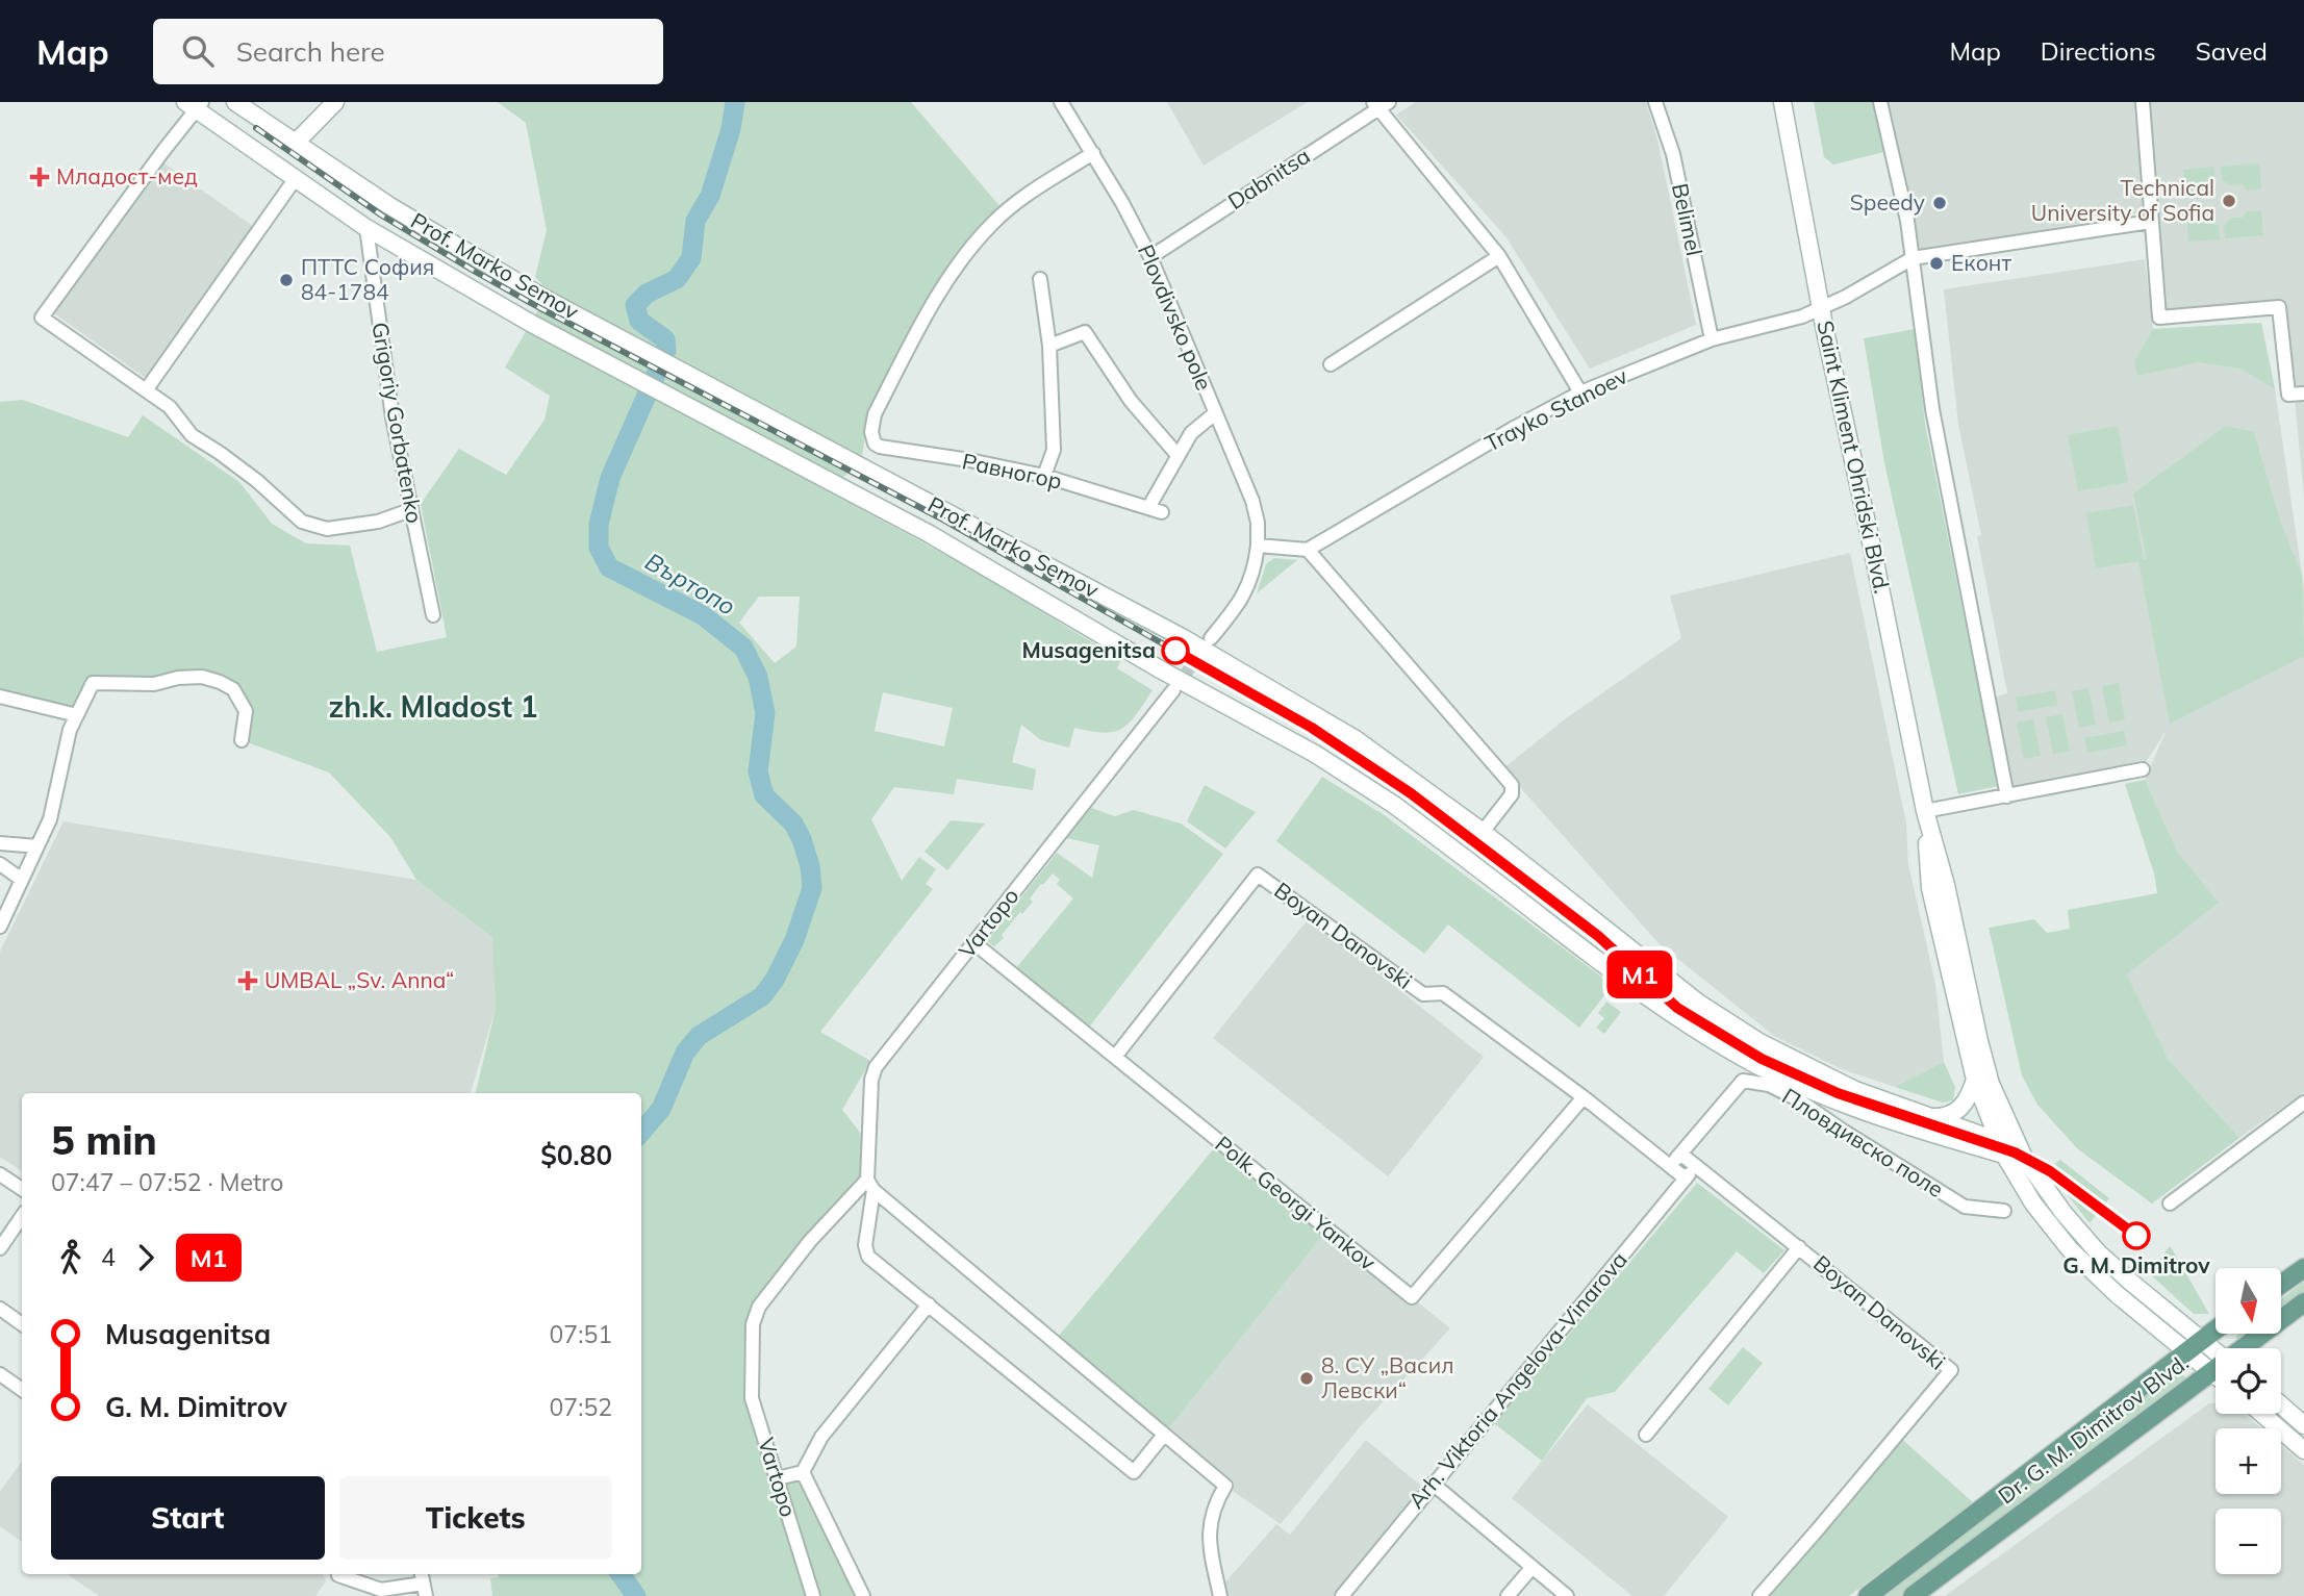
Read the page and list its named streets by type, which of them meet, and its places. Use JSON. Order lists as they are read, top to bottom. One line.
{"streets":{"main road":["Prof. Marko Semov","Saint Kliment Ohridski Blvd.","Dr. G. M. Dimitrov Blvd."],"street":["Dabnitsa","Belimel","Plovdivsko pole","Trayko Stanoev","Grigoriy Gorbatenko","Равногор","Vartopo","Boyan Danovski","Пловдивско поле","Polk. Georgi Yankov","Arh. Viktoria Angelova-Vinarova"]},"crossings":[["Dabnitsa","Plovdivsko pole"],["Belimel","Trayko Stanoev"],["Prof. Marko Semov","Grigoriy Gorbatenko"],["Prof. Marko Semov","Saint Kliment Ohridski Blvd."],["Plovdivsko pole","Равногор"],["Trayko Stanoev","Saint Kliment Ohridski Blvd."],["Saint Kliment Ohridski Blvd.","Dr. G. M. Dimitrov Blvd."],["Vartopo","Polk. Georgi Yankov"],["Boyan Danovski","Пловдивско поле"],["Boyan Danovski","Polk. Georgi Yankov"],["Boyan Danovski","Arh. Viktoria Angelova-Vinarova"]],"districts":["zh.k. Mladost 1"],"water":["Въртопо"],"places":{"health":["Младост-мед","UMBAL „Sv. Anna“"],"other":["Technical University of Sofia","Speedy","Еконт","ПТТС София 84-1784","Musagenitsa","G. M. Dimitrov","8. СУ „Васил Левски“"]},"lines":["metro line M1"],"north":"bottom","page":{"header":"Map","search":"Search here","nav":["Map","Directions","Saved"],"on_map":"M1","heading":["5 min","07:47 – 07:52 · Metro","$0.80"],"legs":["4","M1"],"map_buttons":["+","−"],"list":[{"name":"Musagenitsa","value":"07:51"},{"name":"G. M. Dimitrov","value":"07:52"}],"buttons":["Start","Tickets"]}}
